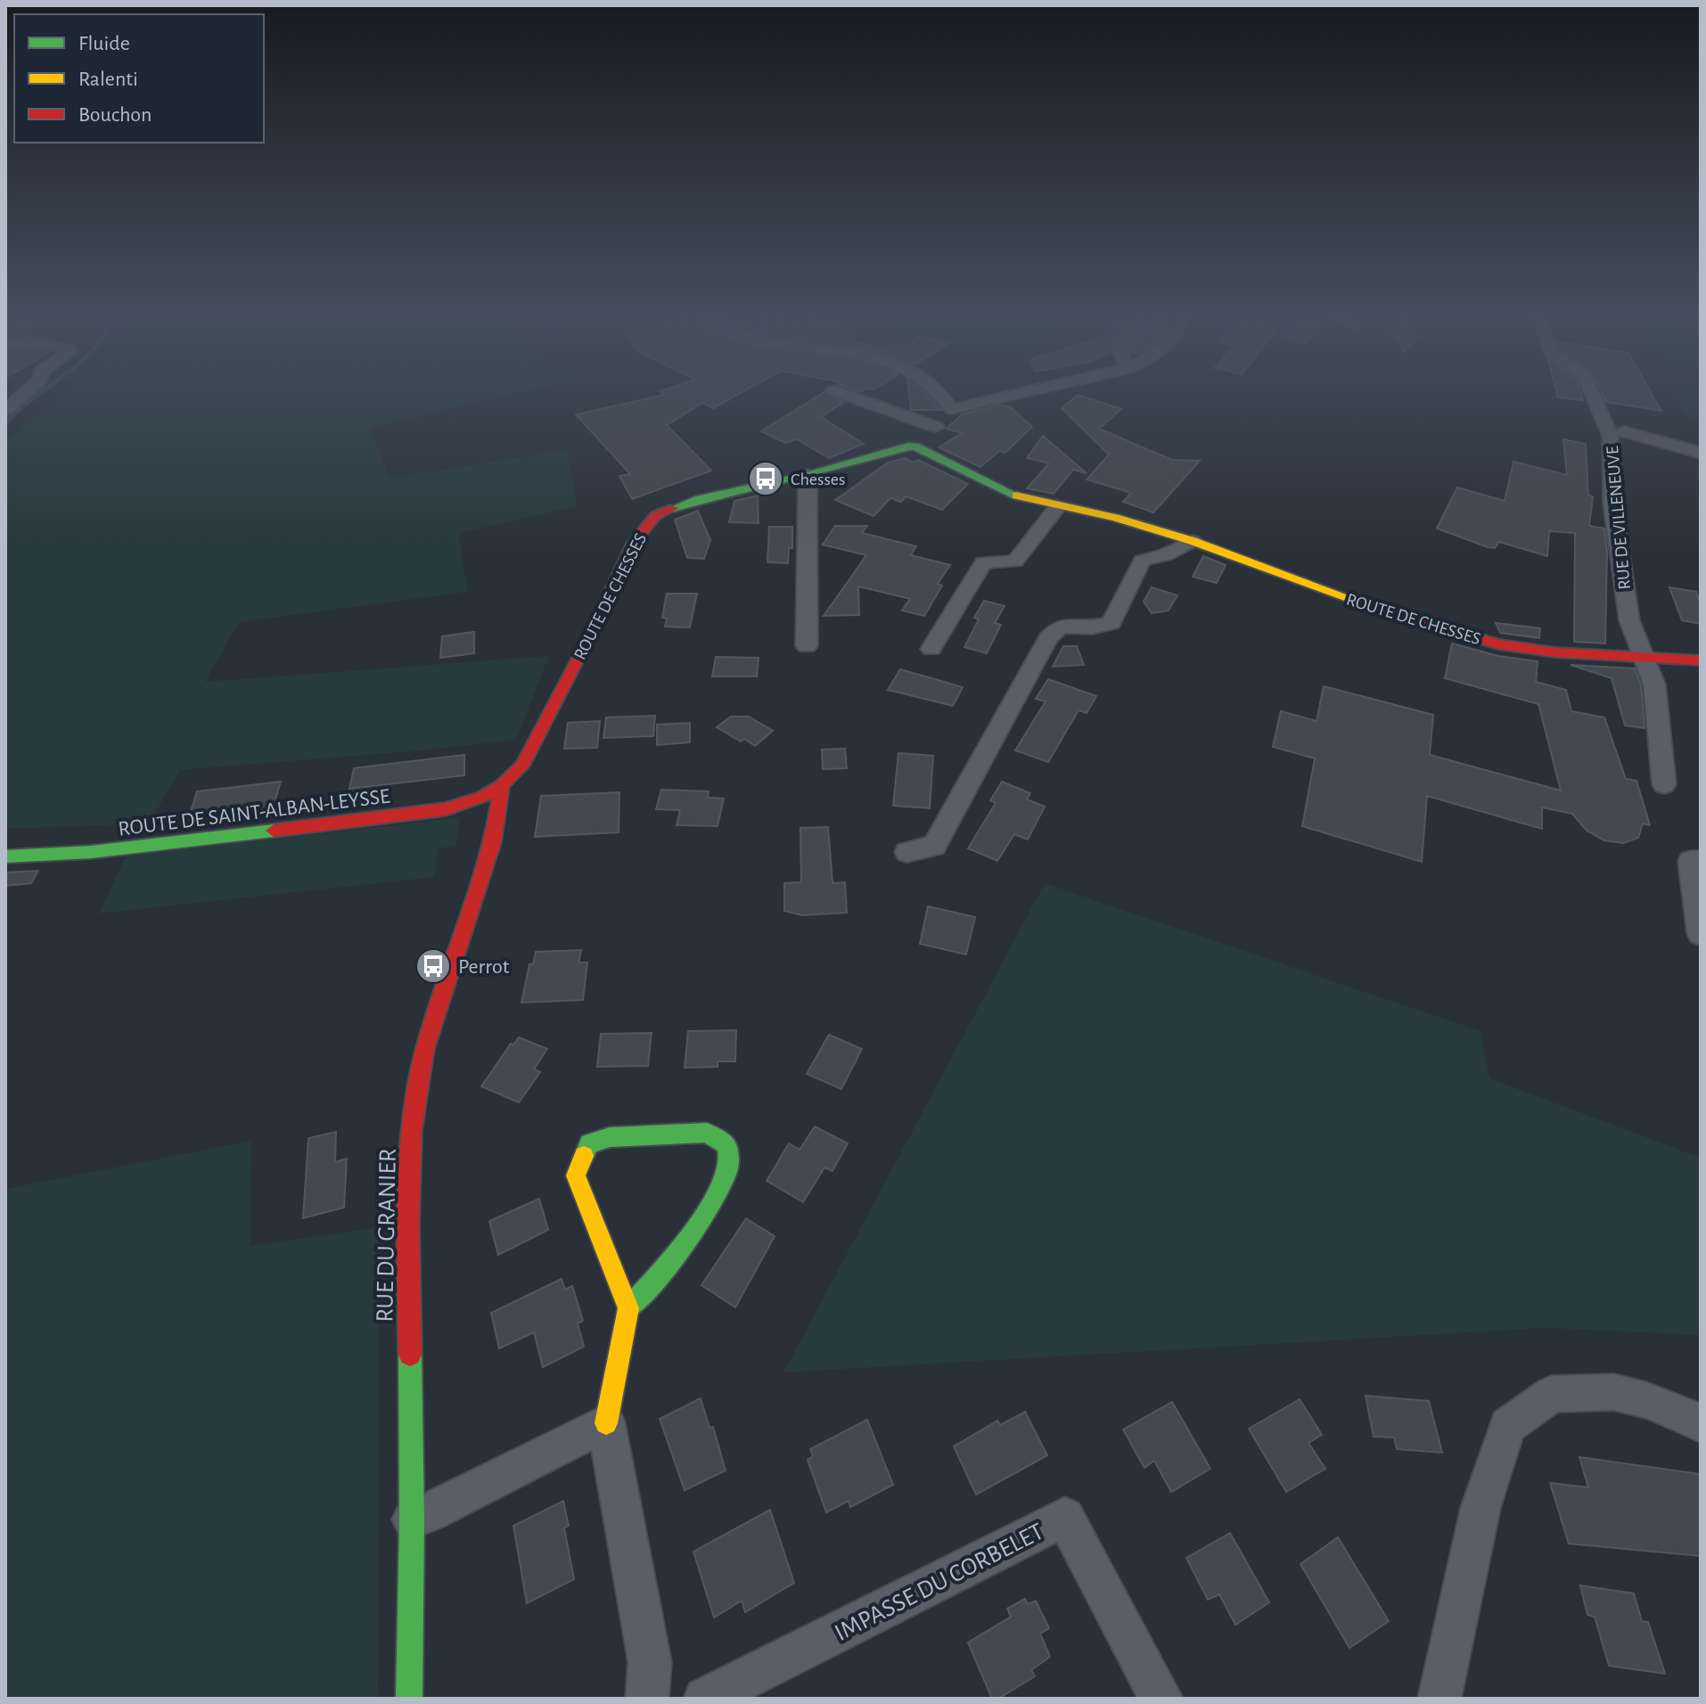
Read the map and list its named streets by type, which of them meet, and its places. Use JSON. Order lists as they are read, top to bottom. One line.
{"streets":{"main road":["ROUTE DE CHESSES","ROUTE DE SAINT-ALBAN-LEYSSE","RUE DU GRANIER"],"street":["RUE DE VILLENEUVE","IMPASSE DU CORBELET"]},"crossings":[["RUE DE VILLENEUVE","ROUTE DE CHESSES"],["ROUTE DE CHESSES","ROUTE DE SAINT-ALBAN-LEYSSE"],["ROUTE DE CHESSES","RUE DU GRANIER"],["ROUTE DE SAINT-ALBAN-LEYSSE","RUE DU GRANIER"]],"places":{"bus stop":["Chesses","Perrot"]},"legend":["Fluide","Ralenti","Bouchon"]}
